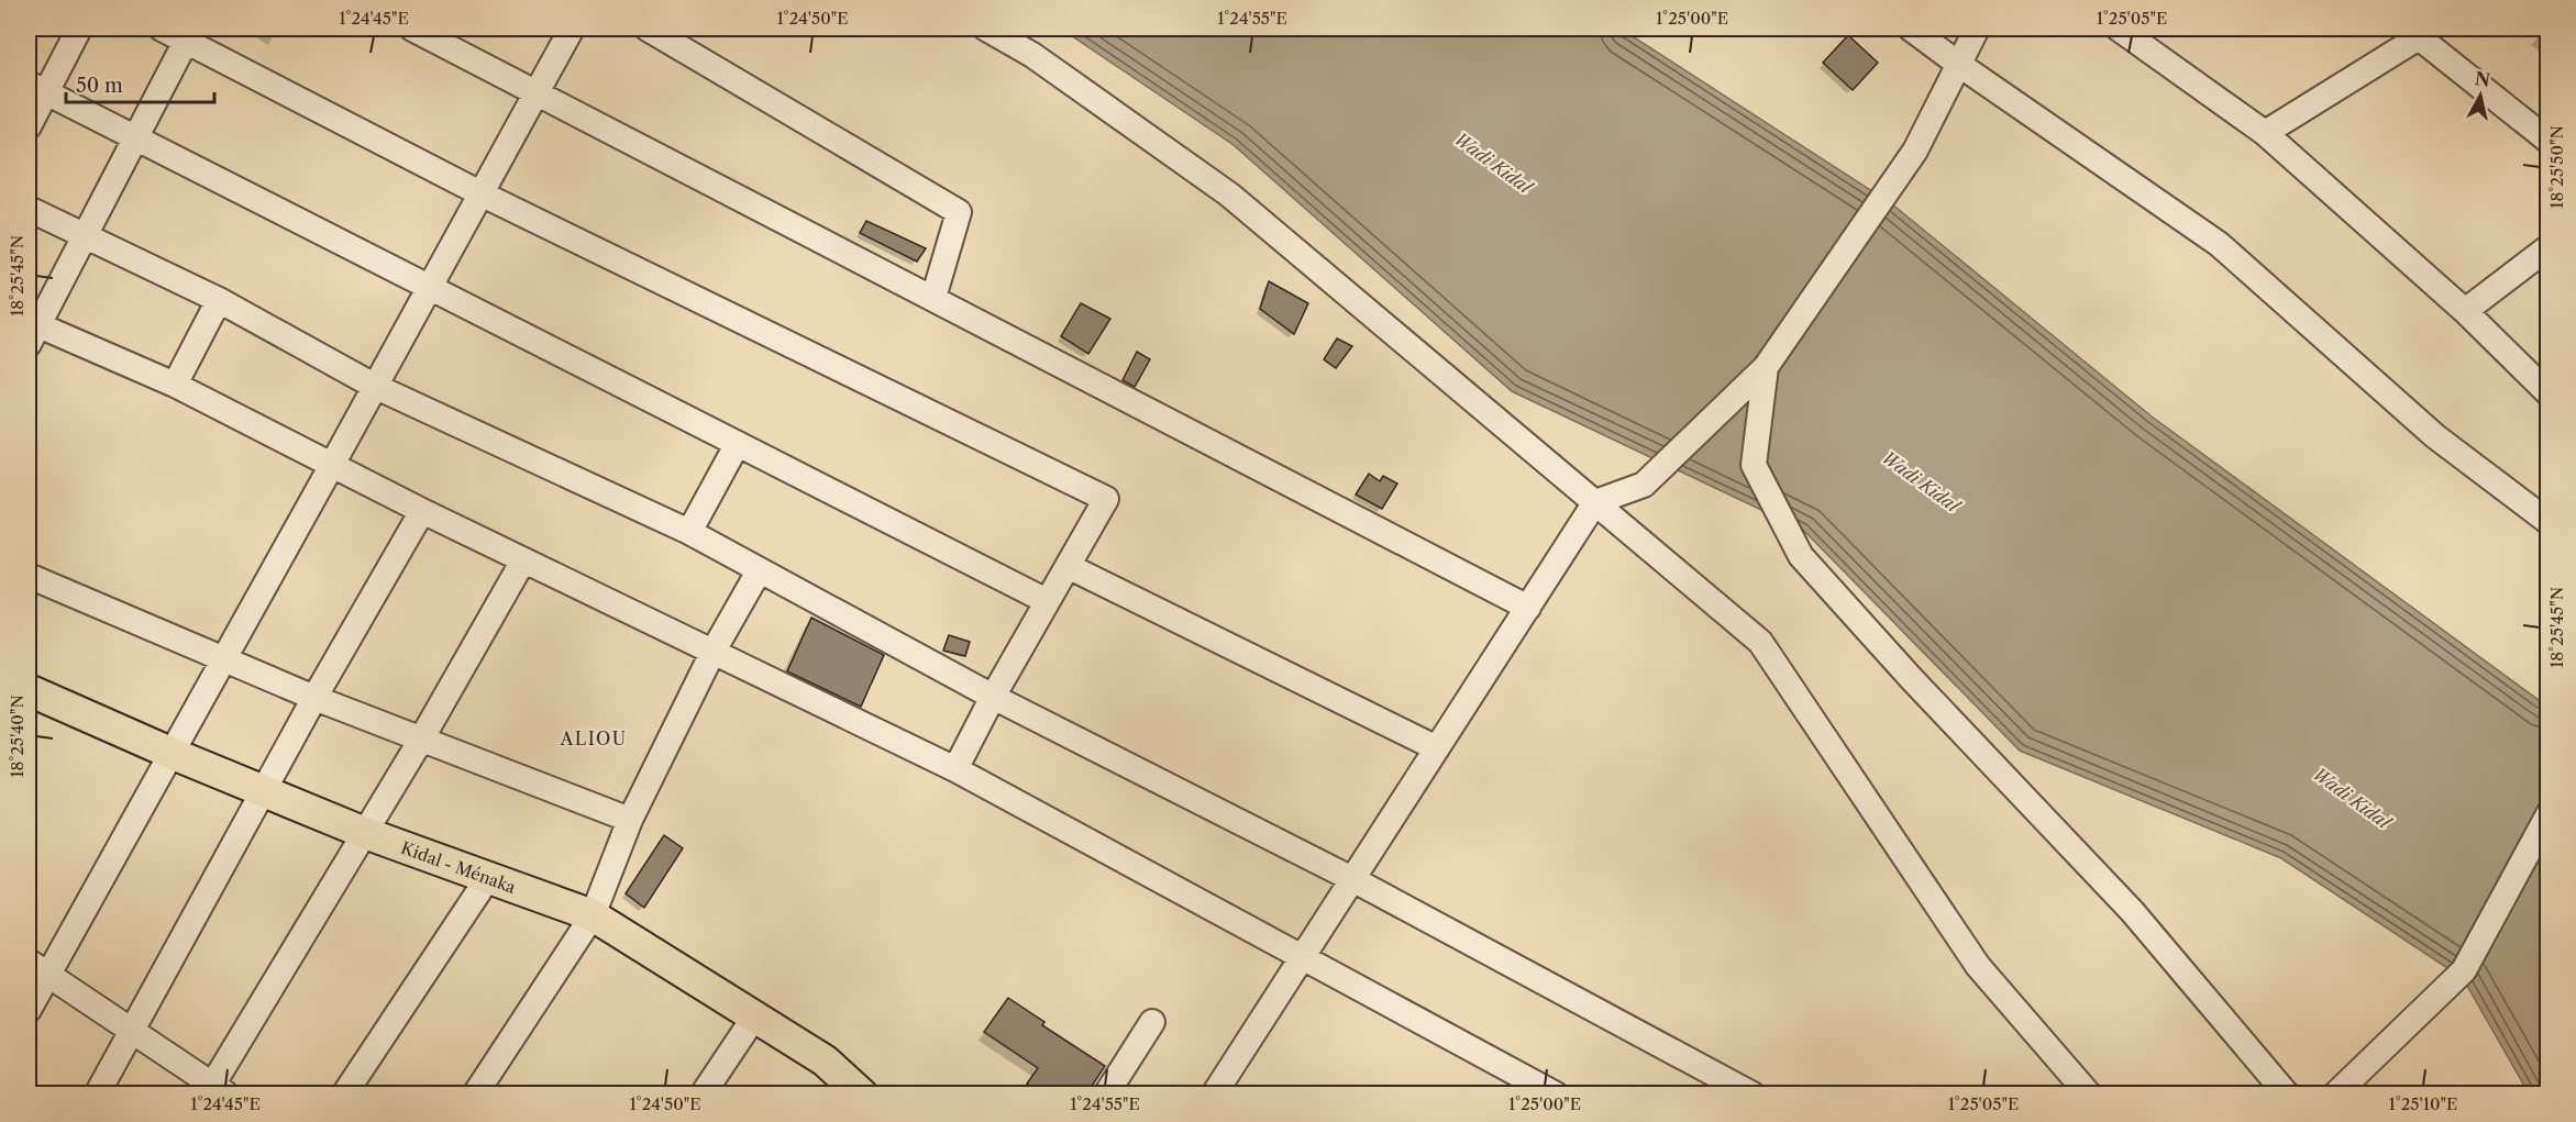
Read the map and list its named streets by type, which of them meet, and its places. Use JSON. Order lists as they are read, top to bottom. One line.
{"streets":{"main road":["Kidal - Ménaka"]},"districts":["ALIOU"],"water":["Wadi Kidal"],"scale_bar":"50 m","north":"top","coordinates":["1°24'45\"E","1°24'50\"E","1°24'55\"E","1°25'00\"E","1°25'05\"E","18°25'50\"N","18°25'45\"N","18°25'40\"N","1°25'10\"E"]}
